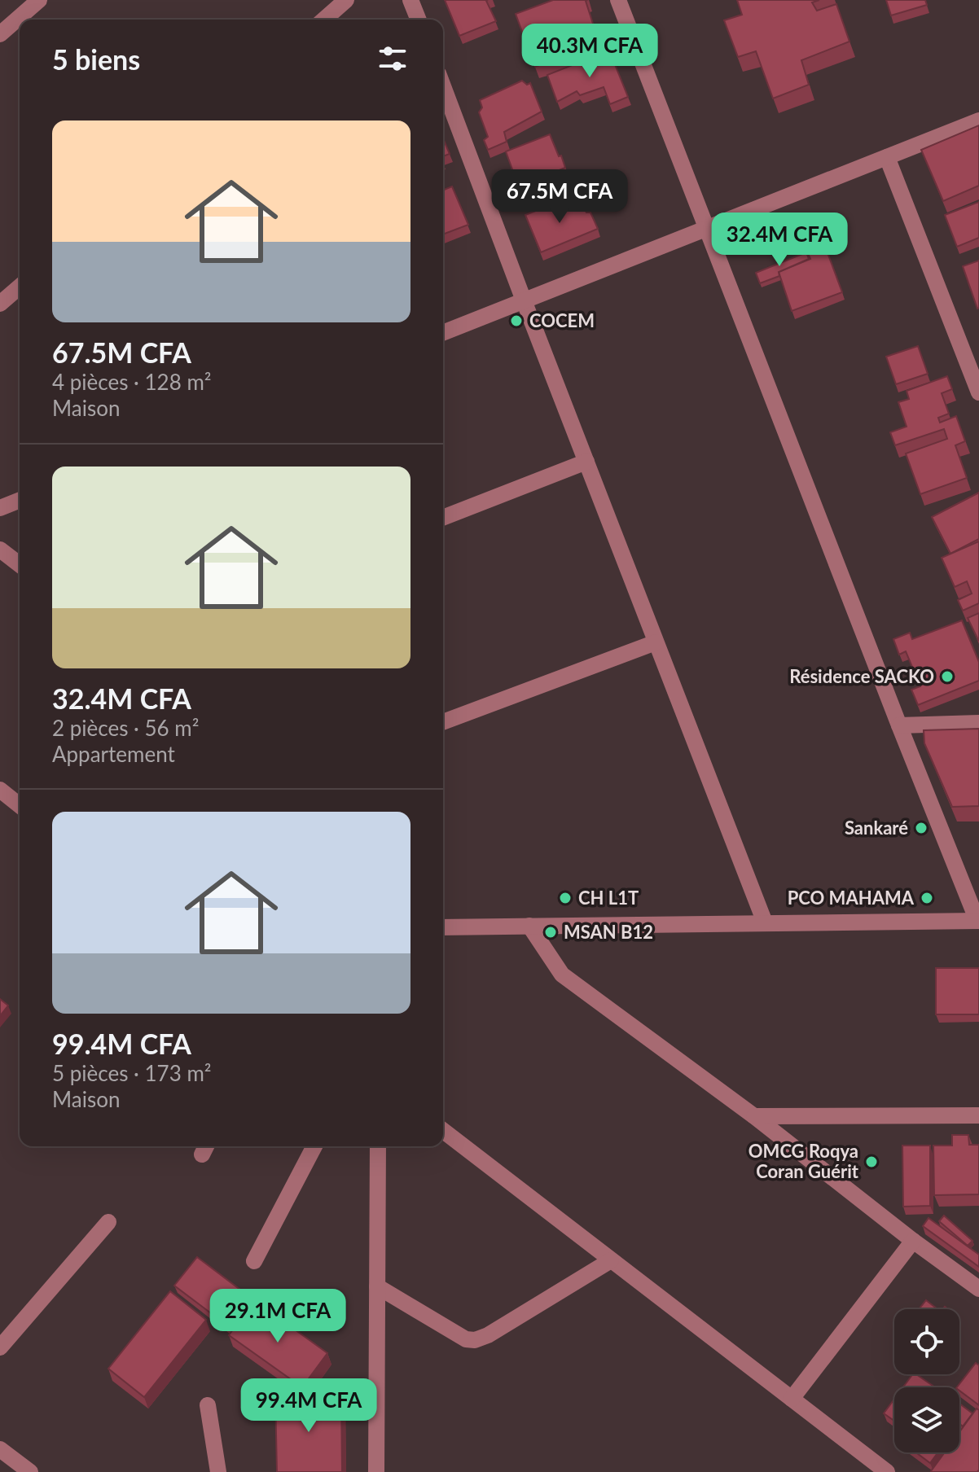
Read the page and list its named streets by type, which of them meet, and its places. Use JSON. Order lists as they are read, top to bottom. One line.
{"places":["COCEM","Résidence SACKO","Sankaré","CH L1T","PCO MAHAMA","MSAN B12","OMCG Roqya Coran Guérit"],"page":{"heading":"5 biens","price":["40.3M CFA","67.5M CFA","32.4M CFA","29.1M CFA","99.4M CFA"],"list":[{"name":"67.5M CFA","note":"4 pièces · 128 m² · Maison"},{"name":"32.4M CFA","note":"2 pièces · 56 m² · Appartement"},{"name":"99.4M CFA","note":"5 pièces · 173 m² · Maison"}]}}
